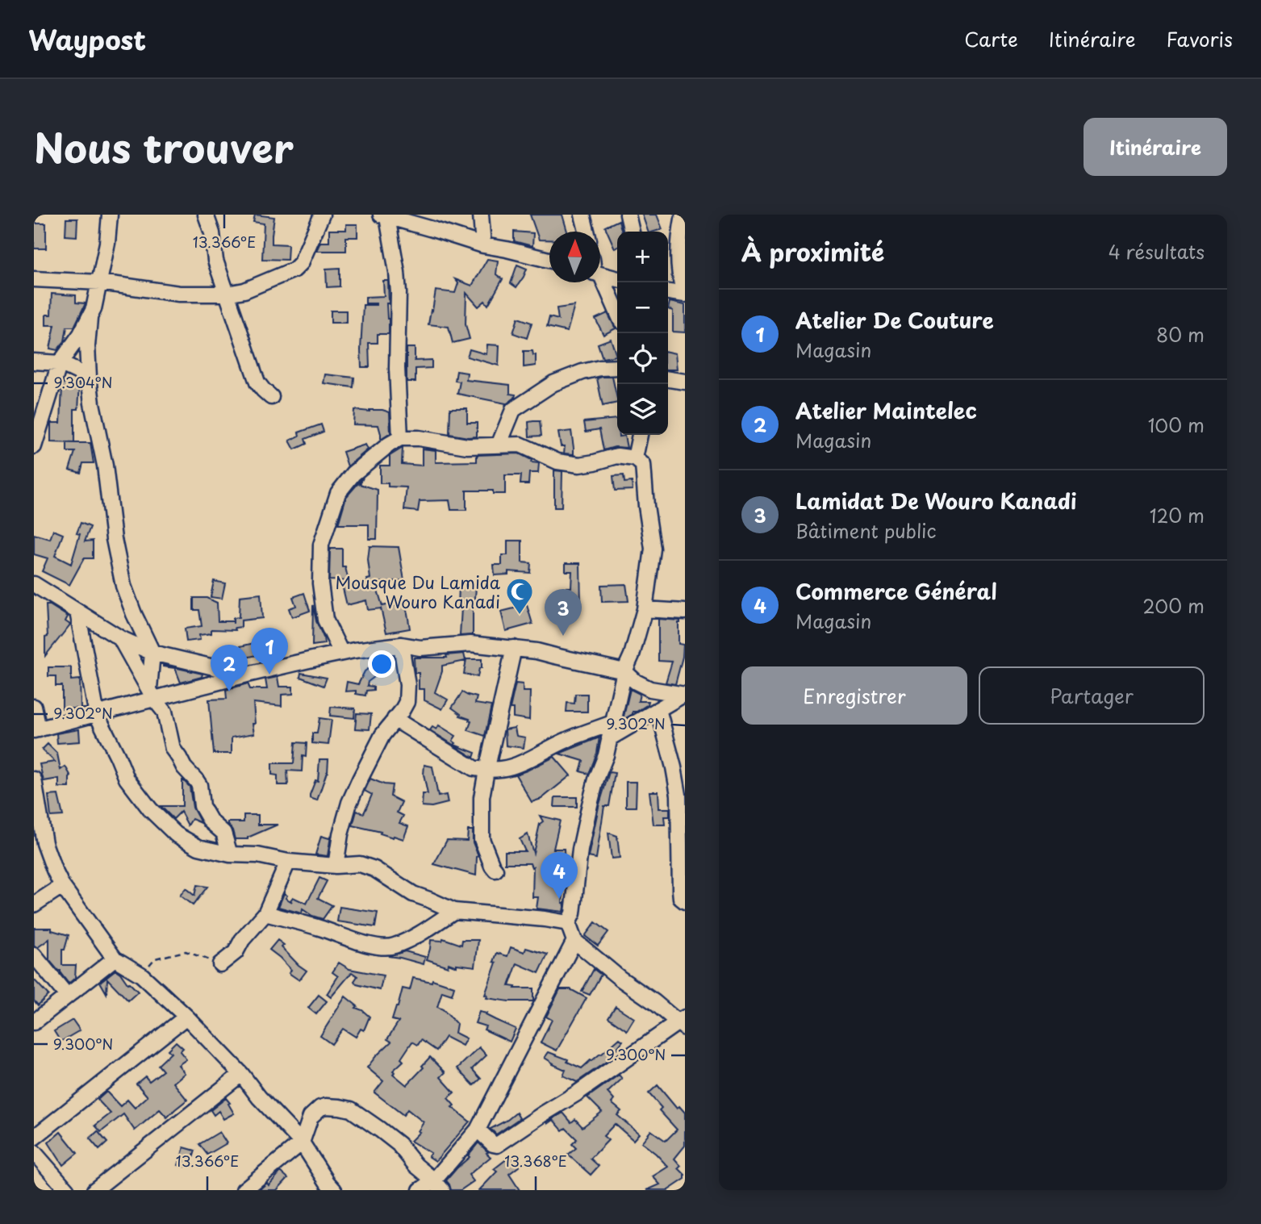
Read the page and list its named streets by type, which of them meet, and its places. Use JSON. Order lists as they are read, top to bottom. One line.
{"places":{"mosque":["Mousque Du Lamida Wouro Kanadi"]},"north":"top","page":{"header":"Waypost","nav":["Carte","Itinéraire","Favoris"],"title":"Nous trouver","buttons":["Itinéraire",["Enregistrer","Partager"]],"heading":["À proximité","4 résultats"],"map_buttons":["+","−"],"list":[{"mark":"1","name":"Atelier De Couture","note":"Magasin","value":"80 m"},{"mark":"2","name":"Atelier Maintelec","note":"Magasin","value":"100 m"},{"mark":"3","name":"Lamidat De Wouro Kanadi","note":"Bâtiment public","value":"120 m"},{"mark":"4","name":"Commerce Général","note":"Magasin","value":"200 m"}],"pins":["3","1","2","4"]},"coordinates":["13.366°E","9.304°N","9.302°N","9.300°N","13.368°E"]}
